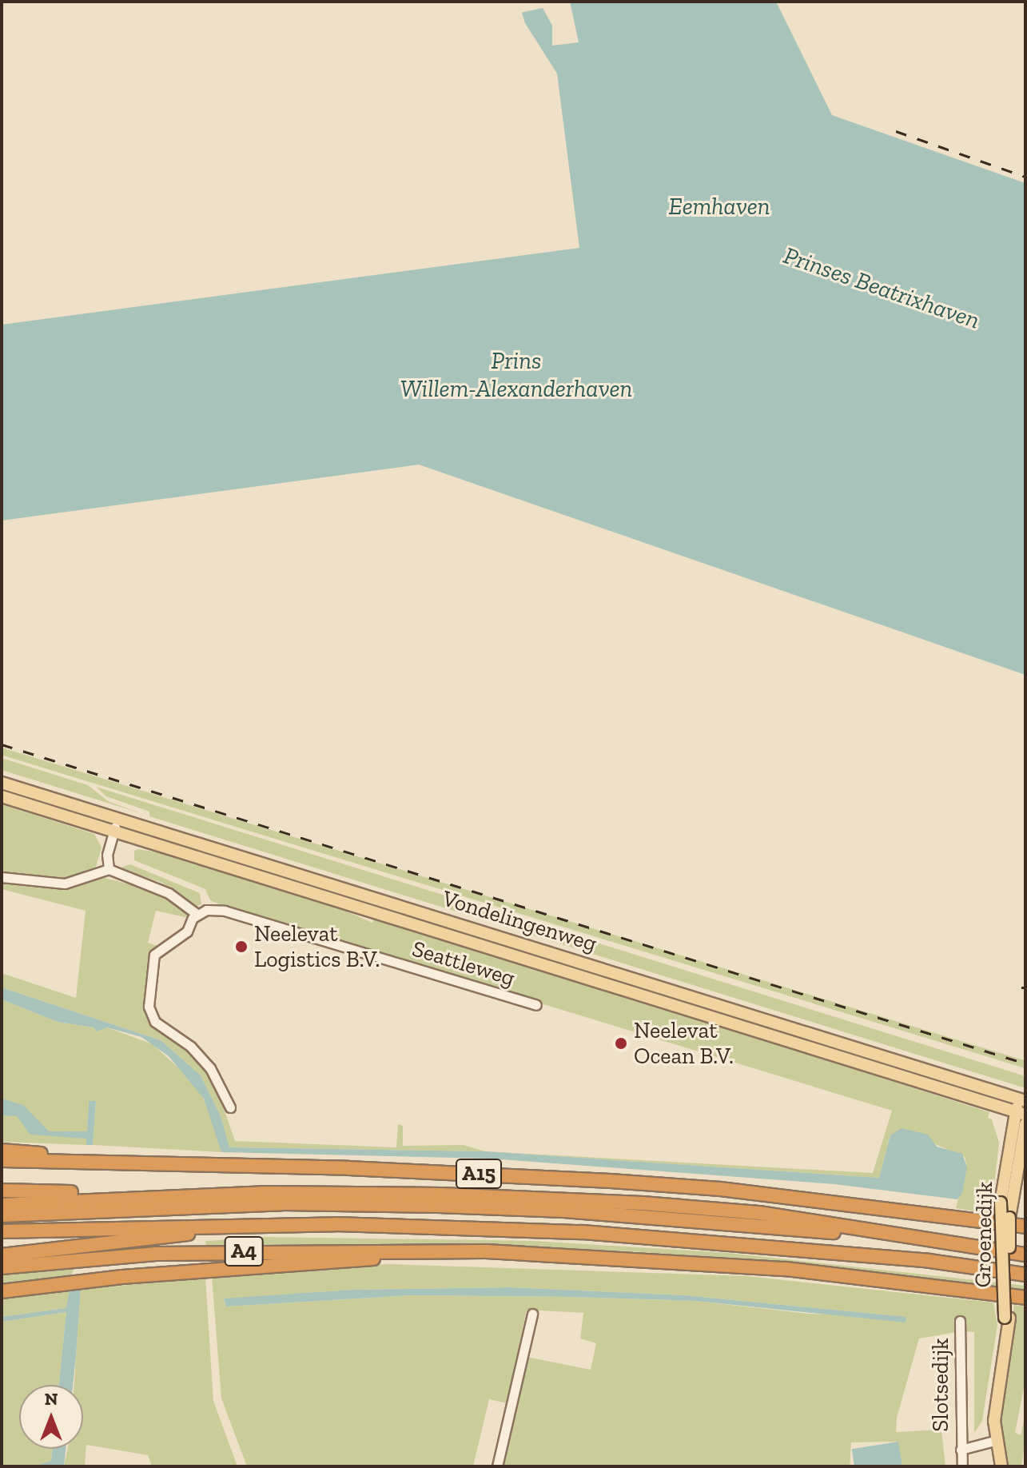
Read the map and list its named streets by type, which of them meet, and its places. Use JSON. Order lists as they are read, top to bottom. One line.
{"streets":{"highway":["A15","A4"],"main road":["Vondelingenweg","Groenedijk"],"street":["Seattleweg","Slotsedijk"]},"crossings":[["Vondelingenweg","Groenedijk"],["Groenedijk","Slotsedijk"]],"water":["Eemhaven","Prinses Beatrixhaven","Prins Willem-Alexanderhaven"],"places":["Neelevat Logistics B.V.","Neelevat Ocean B.V."],"north":"top"}
